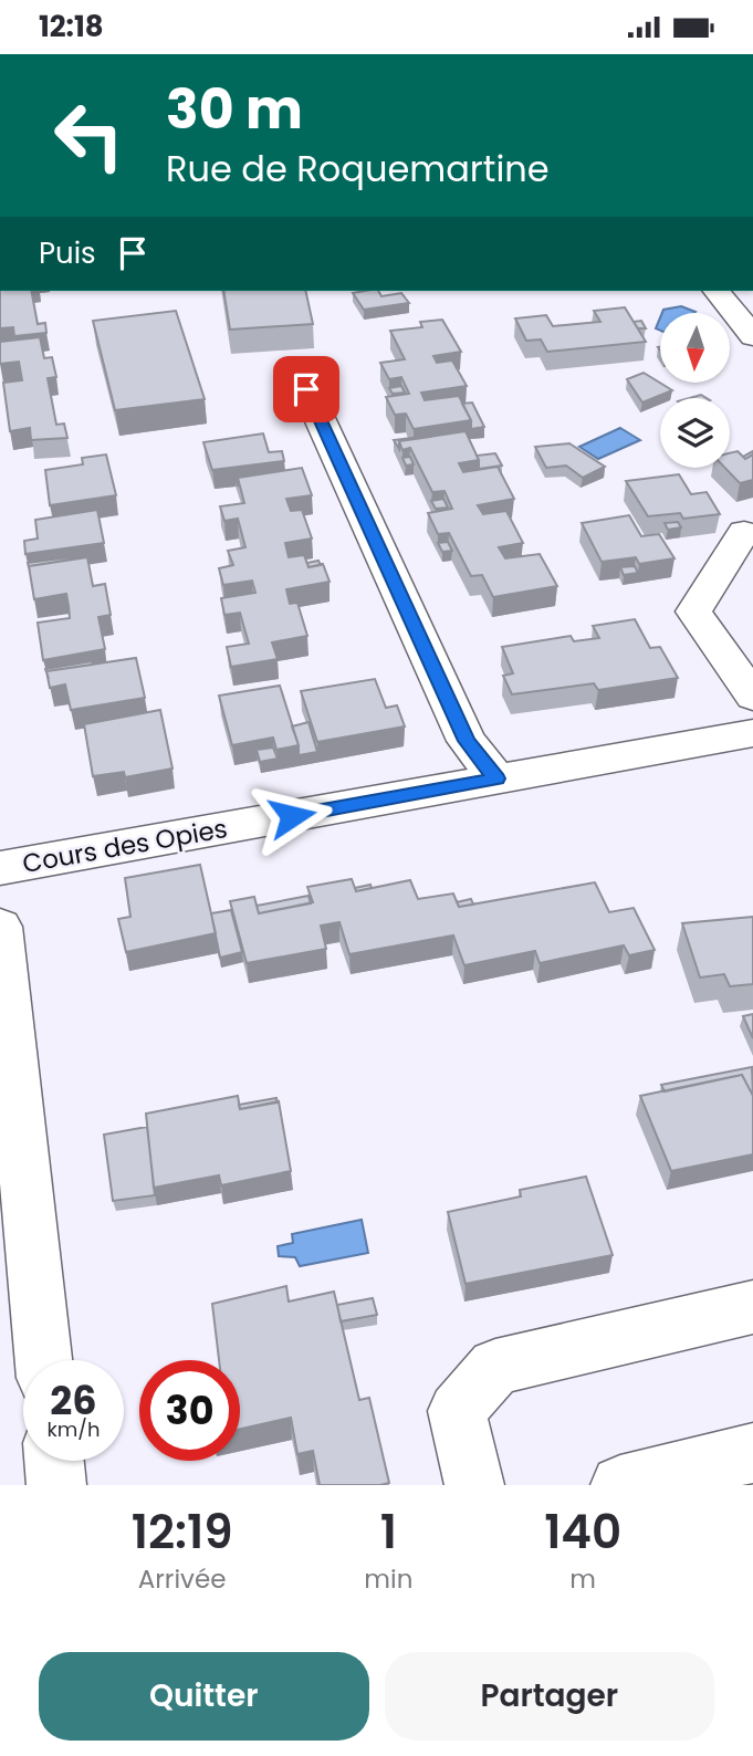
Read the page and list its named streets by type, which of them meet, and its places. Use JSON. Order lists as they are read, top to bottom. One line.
{"streets":{"street":["Cours des Opies"]},"north":"bottom","page":{"status":"12:18","turn":["30 m","Rue de Roquemartine"],"then":"Puis","speed":"26 km/h","limit":"30","eta":["12:19","Arrivée","1","min","140","m"],"buttons":["Quitter","Partager"]}}
